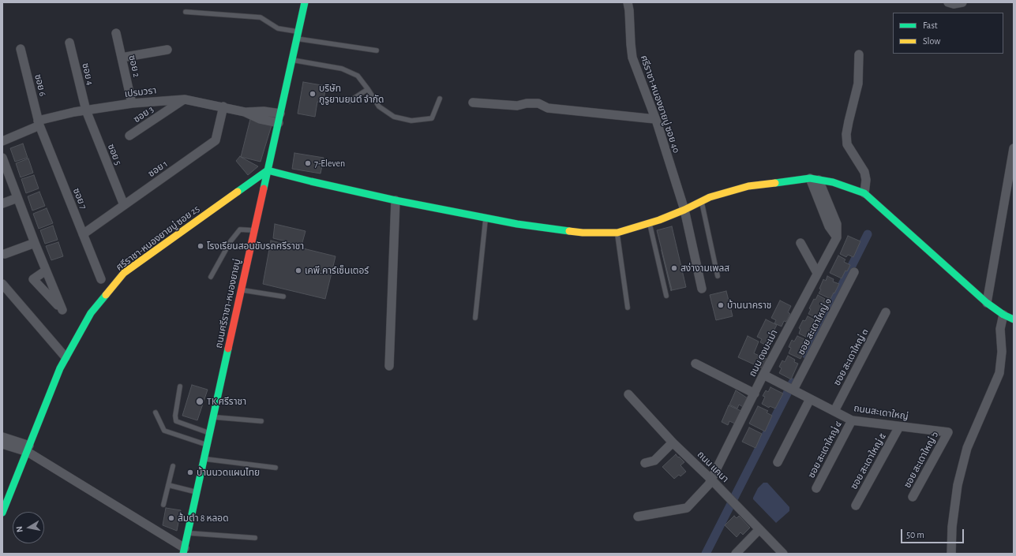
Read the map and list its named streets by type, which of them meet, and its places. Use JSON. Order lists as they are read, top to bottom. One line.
{"streets":{"street":["ซอย 2","ซอย 4","ซอย 6","เปรมวรา","ศรีราชา-หนองยายบู่ ซอย 40","ซอย 3","ซอย 5","ซอย 1","ซอย 7","ศรีราชา-หนองยายบู่ ซอย 25","ถนนศรีราชา-หนองยายบู่","ซอย สะเดาใหญ่ ๑","ถนน ดงมะเม่า","ซอย สะเดาใหญ่ ๓","ถนนสะเดาใหญ่","ซอย สะเดาใหญ่ ๔","ซอย สะเดาใหญ่ ๖","ซอย สะเดาใหญ่ ๕","ถนน แคนา"]},"crossings":[["ซอย 2","เปรมวรา"],["ซอย 4","เปรมวรา"],["ซอย 4","ซอย 5"],["ซอย 6","เปรมวรา"],["ซอย 6","ซอย 7"],["เปรมวรา","ซอย 3"],["เปรมวรา","ซอย 5"],["เปรมวรา","ซอย 1"],["เปรมวรา","ซอย 7"],["เปรมวรา","ถนนศรีราชา-หนองยายบู่"],["ซอย 5","ซอย 1"],["ซอย 1","ซอย 7"],["ศรีราชา-หนองยายบู่ ซอย 25","ถนนศรีราชา-หนองยายบู่"],["ซอย สะเดาใหญ่ ๑","ถนนสะเดาใหญ่"],["ถนน ดงมะเม่า","ถนนสะเดาใหญ่"],["ถนน ดงมะเม่า","ถนน แคนา"],["ซอย สะเดาใหญ่ ๓","ถนนสะเดาใหญ่"],["ถนนสะเดาใหญ่","ซอย สะเดาใหญ่ ๔"],["ถนนสะเดาใหญ่","ซอย สะเดาใหญ่ ๖"],["ถนนสะเดาใหญ่","ซอย สะเดาใหญ่ ๕"]],"places":["บริษัท กูรูยานยนต์ จำกัด","7-Eleven","โรงเรียนสอนขับรถศรีราชา","สง่างามเพลส","เคพี.คาร์เซ็นเตอร์","บ้านนาคราช","TK ศรีราชา","บ้านนวดแผนไทย","ส้มตำ 8 หลอด"],"legend":["Fast","Slow"],"scale_bar":"50 m","north":"left"}
